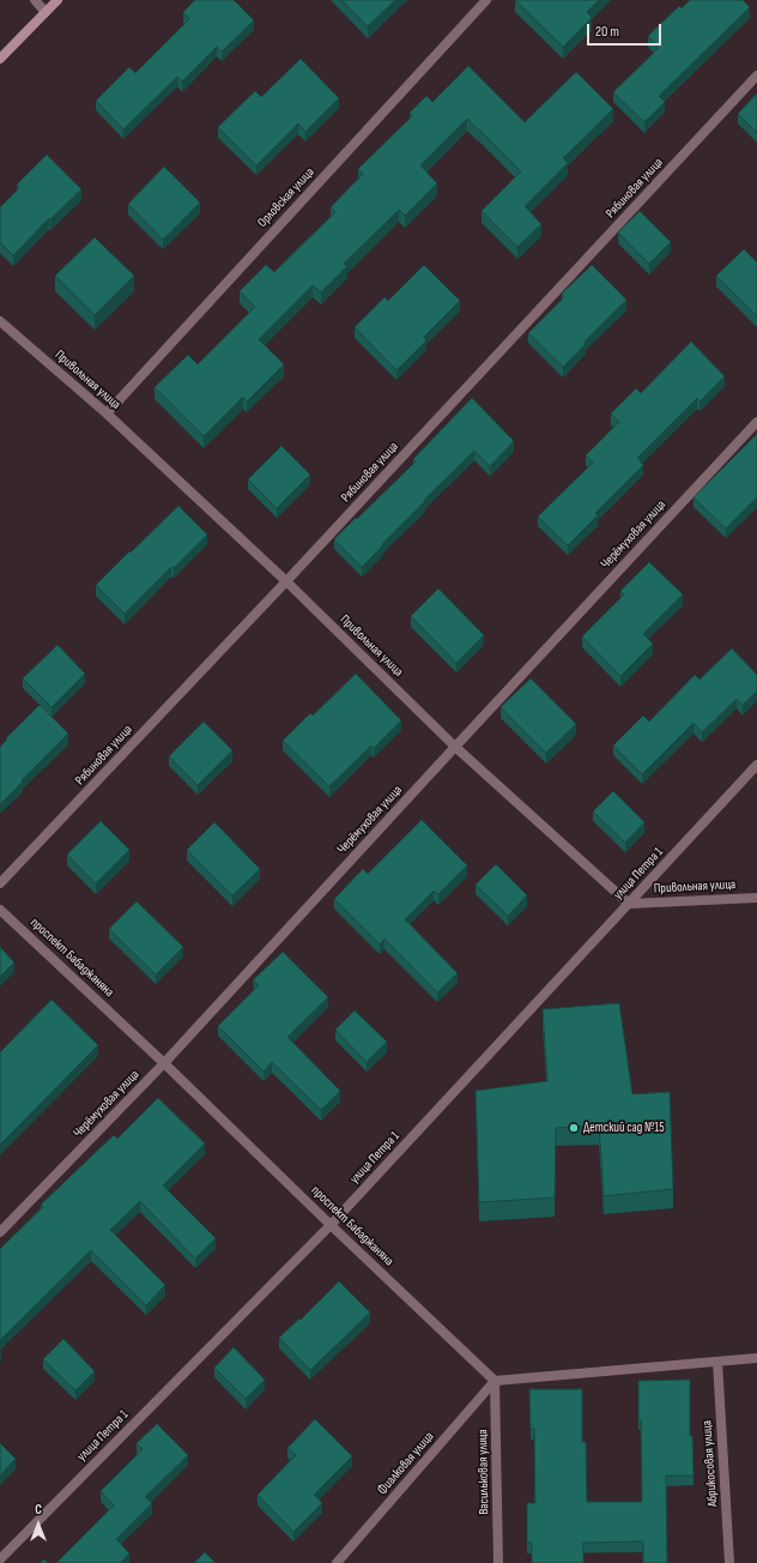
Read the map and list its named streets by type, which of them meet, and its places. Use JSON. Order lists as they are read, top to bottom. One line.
{"streets":{"street":["Рябиновая улица","Орловская улица","Привольная улица","Черёмуховая улица","улица Петра 1","проспект Бабаджаняна","Фиалковая улица","Абрикосовая улица","Васильковая улица"]},"crossings":[["Рябиновая улица","Привольная улица"],["Орловская улица","Привольная улица"],["Привольная улица","Черёмуховая улица"],["Привольная улица","улица Петра 1"],["Черёмуховая улица","проспект Бабаджаняна"],["улица Петра 1","проспект Бабаджаняна"],["проспект Бабаджаняна","Фиалковая улица"],["проспект Бабаджаняна","Васильковая улица"],["Фиалковая улица","Васильковая улица"]],"places":["Детский сад №15"],"scale_bar":"20 m","north":"top"}
